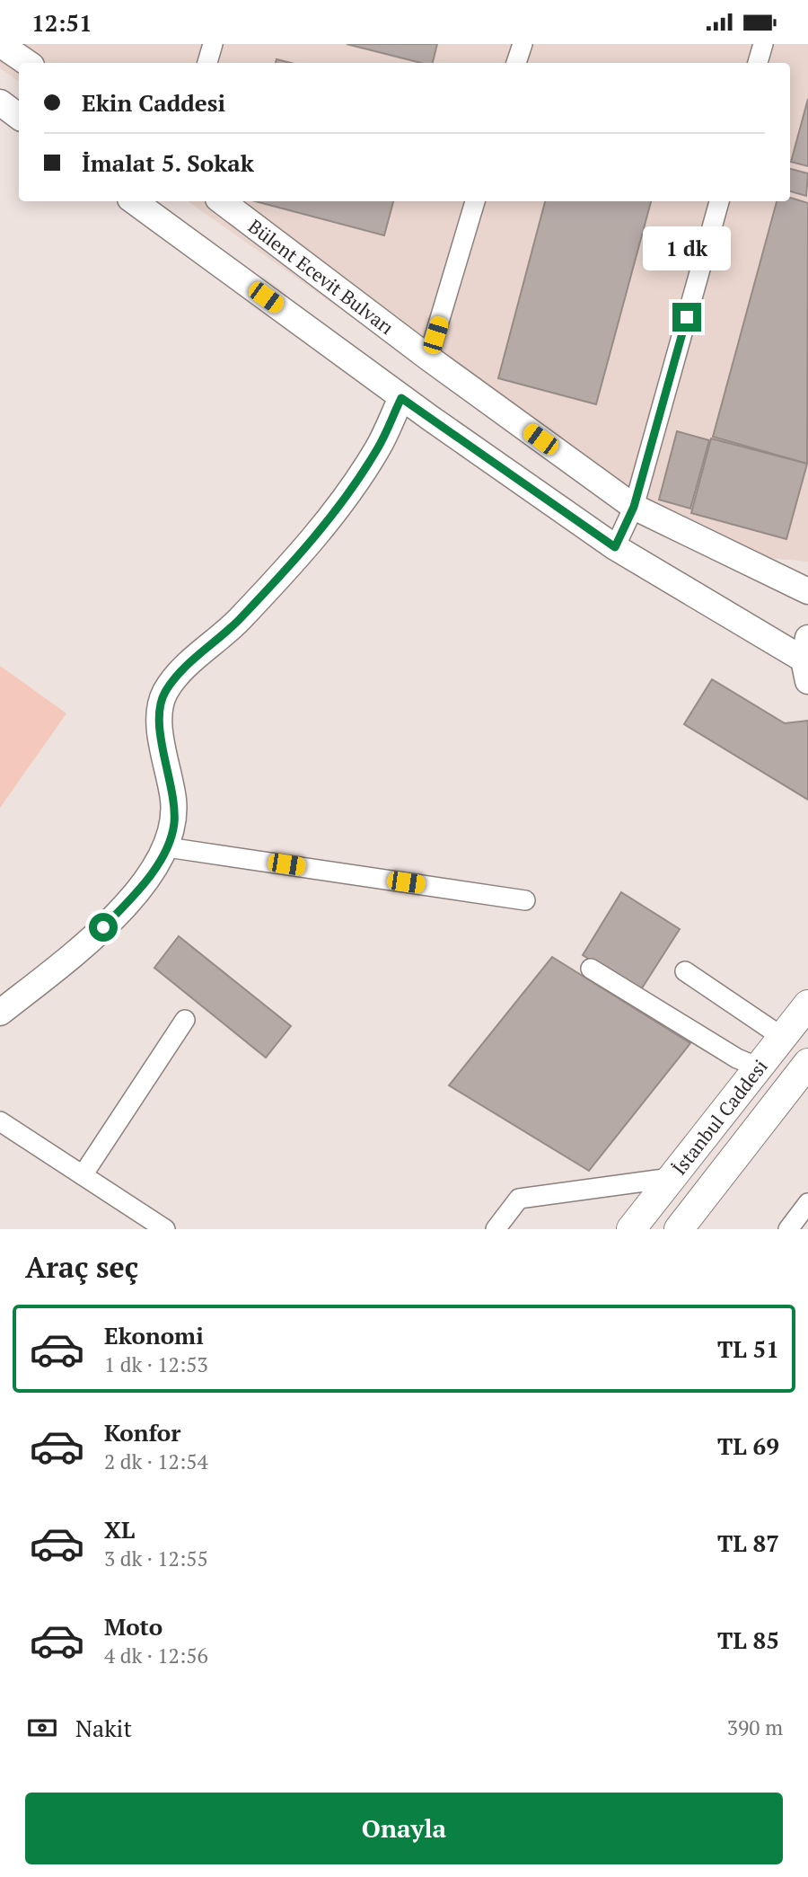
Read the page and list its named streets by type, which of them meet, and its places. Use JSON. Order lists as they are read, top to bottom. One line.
{"streets":{"highway":["İstanbul Caddesi"],"main road":["Bülent Ecevit Bulvarı"]},"page":{"status":"12:51","banner":["Ekin Caddesi","İmalat 5. Sokak"],"bubble":"1 dk","heading":"Araç seç","list":[{"name":"Ekonomi","note":"1 dk · 12:53","value":"TL 51"},{"name":"Konfor","note":"2 dk · 12:54","value":"TL 69"},{"name":"XL","note":"3 dk · 12:55","value":"TL 87"},{"name":"Moto","note":"4 dk · 12:56","value":"TL 85"}],"pay":["Nakit","390 m"],"buttons":"Onayla"}}
